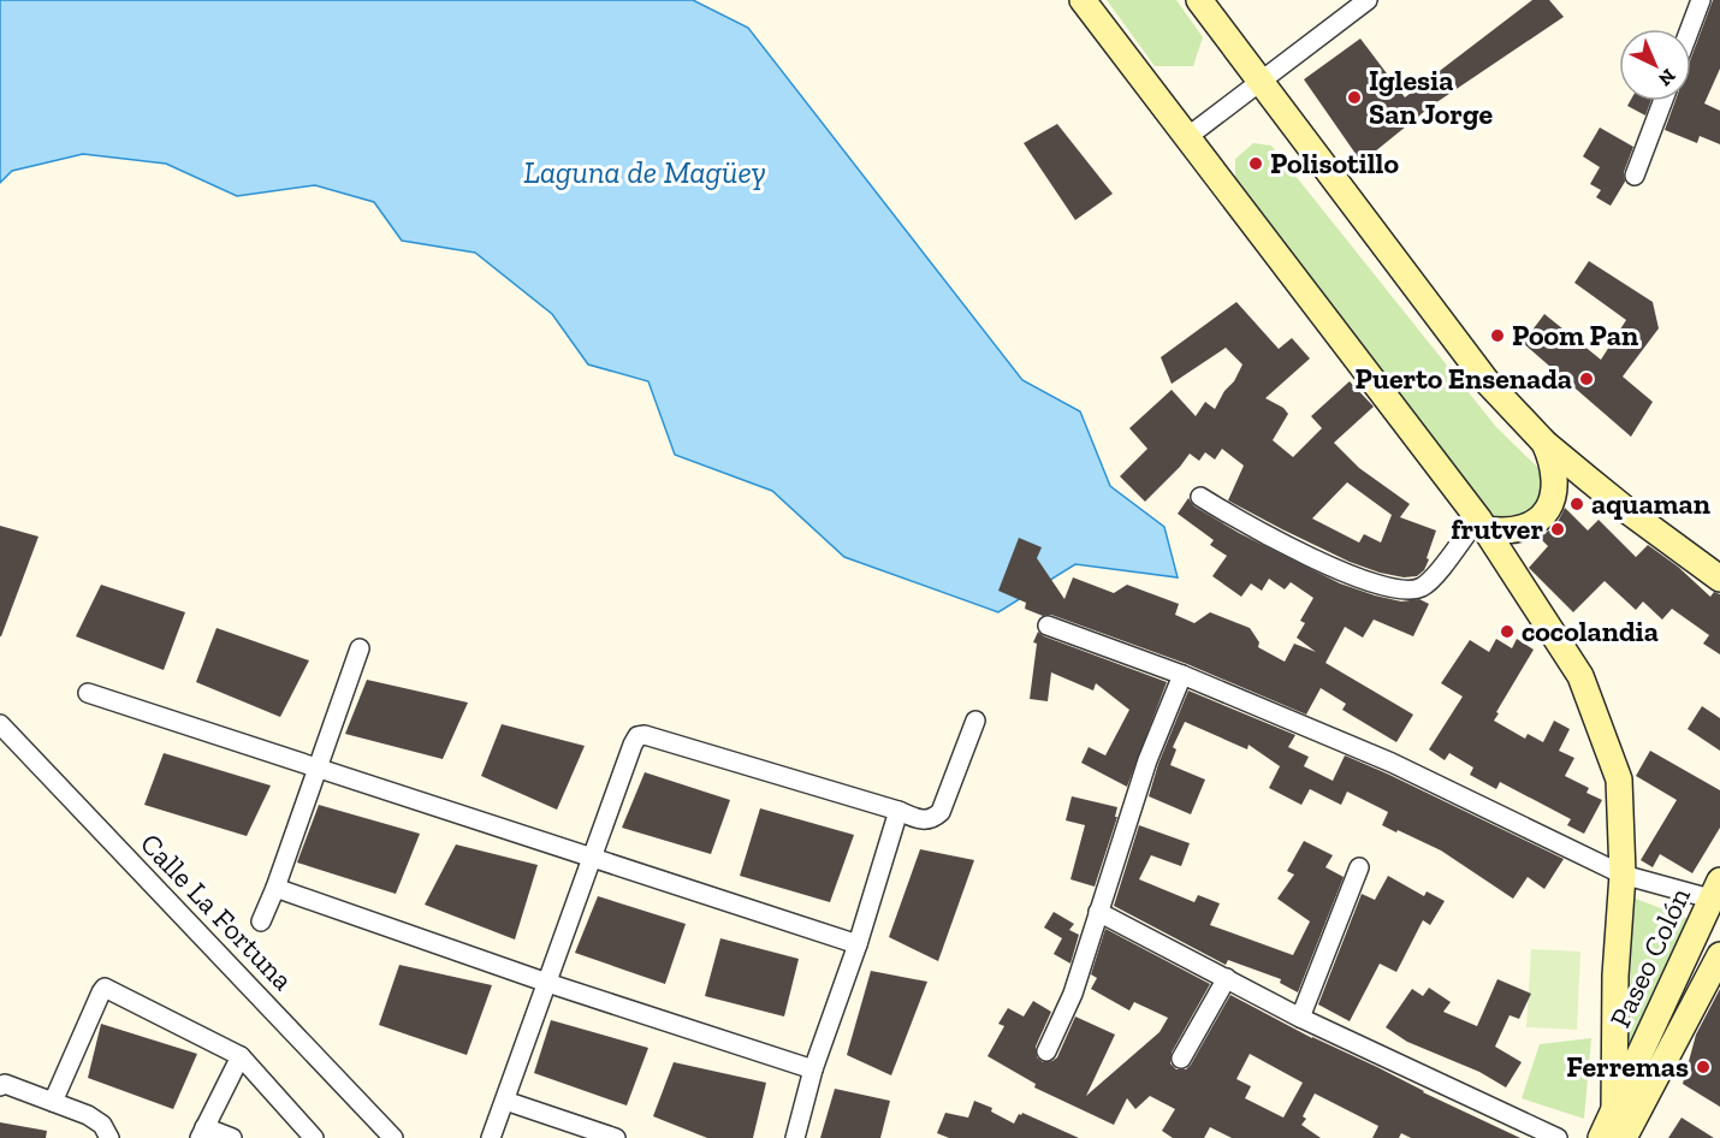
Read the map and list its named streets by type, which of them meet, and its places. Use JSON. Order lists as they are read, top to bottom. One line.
{"streets":{"main road":["Paseo Colón"],"street":["Calle La Fortuna"]},"water":["Laguna de Magüey"],"places":["Iglesia San Jorge","Polisotillo","Poom Pan","Puerto Ensenada","aquaman","frutver","cocolandia","Ferremas"],"north":"bottom right"}
